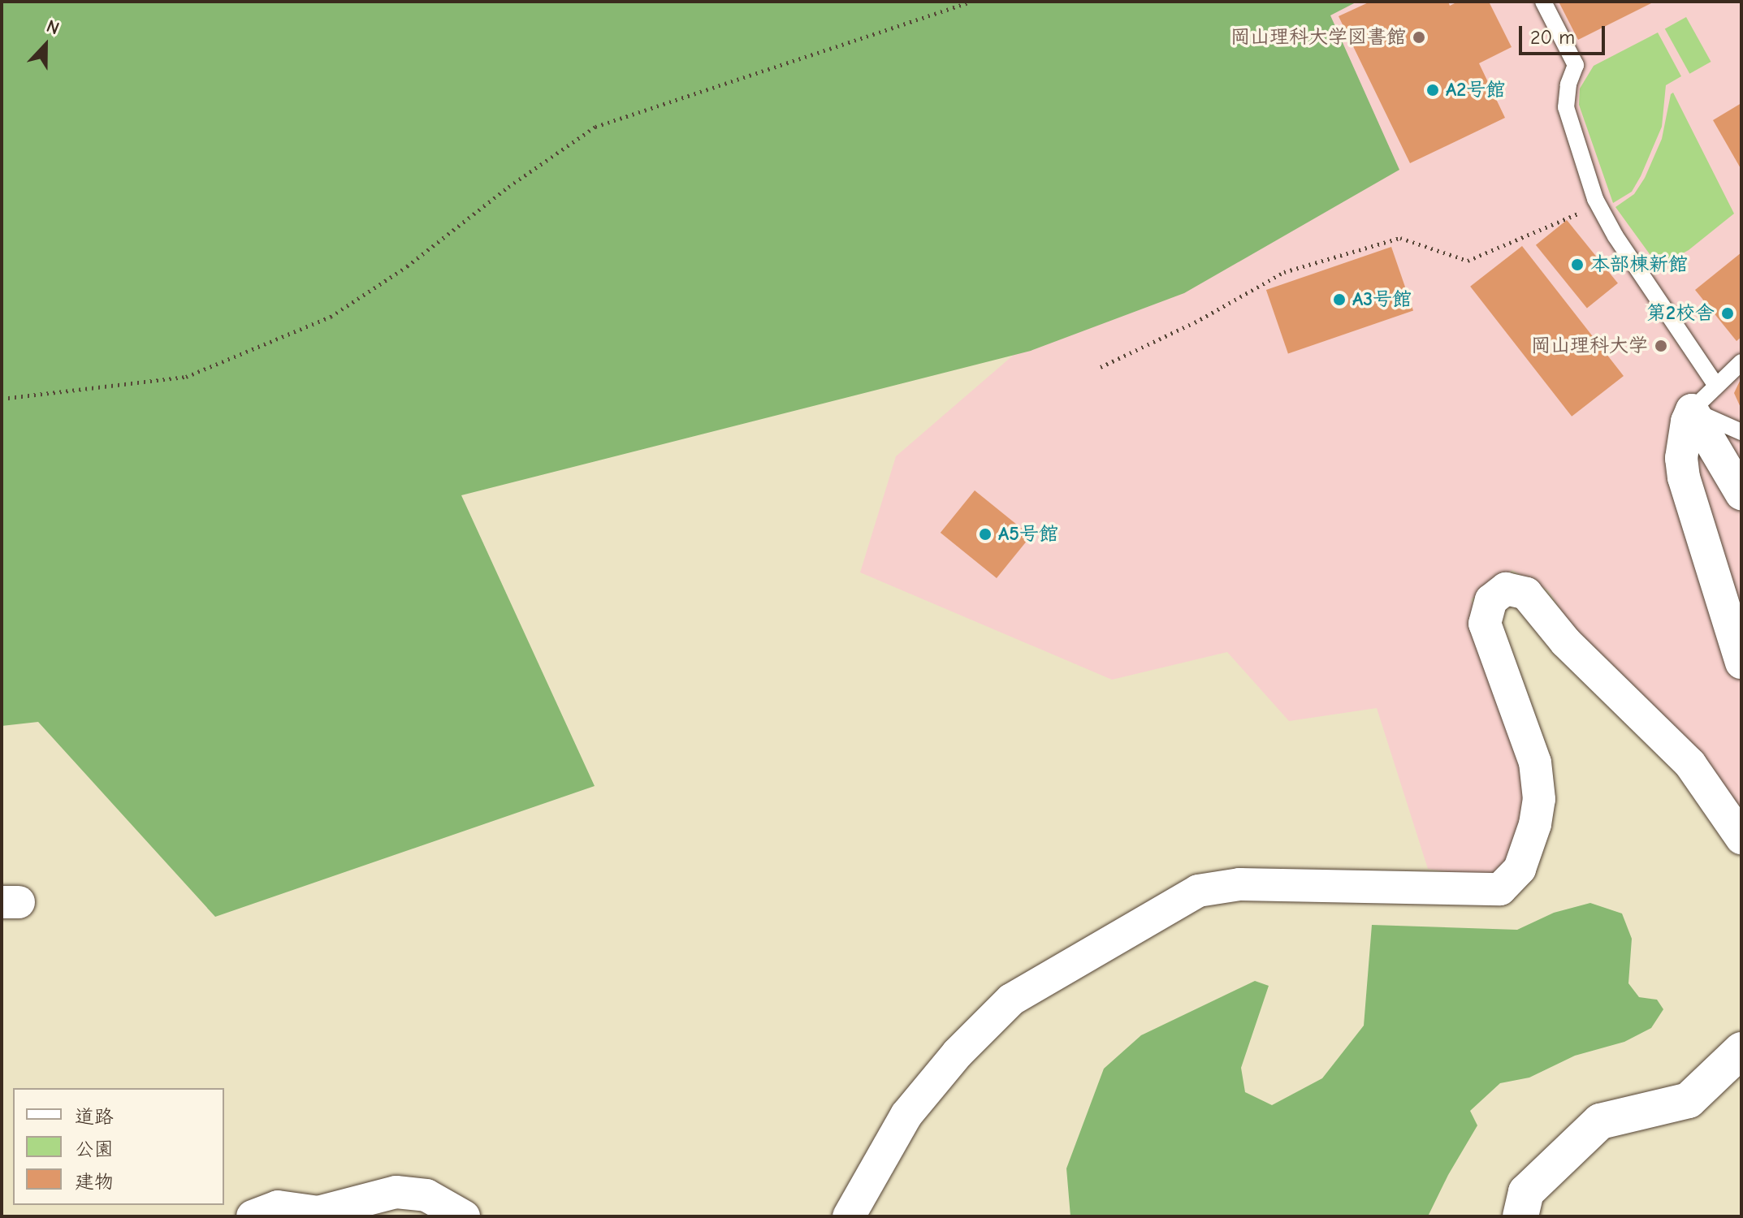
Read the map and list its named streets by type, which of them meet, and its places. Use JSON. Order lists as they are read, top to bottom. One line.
{"places":["岡山理科大学図書館","A2号館","本部棟新館","A3号館","第2校舎","岡山理科大学","A5号館"],"legend":["道路","公園","建物"],"scale_bar":"20 m","north":"top"}
